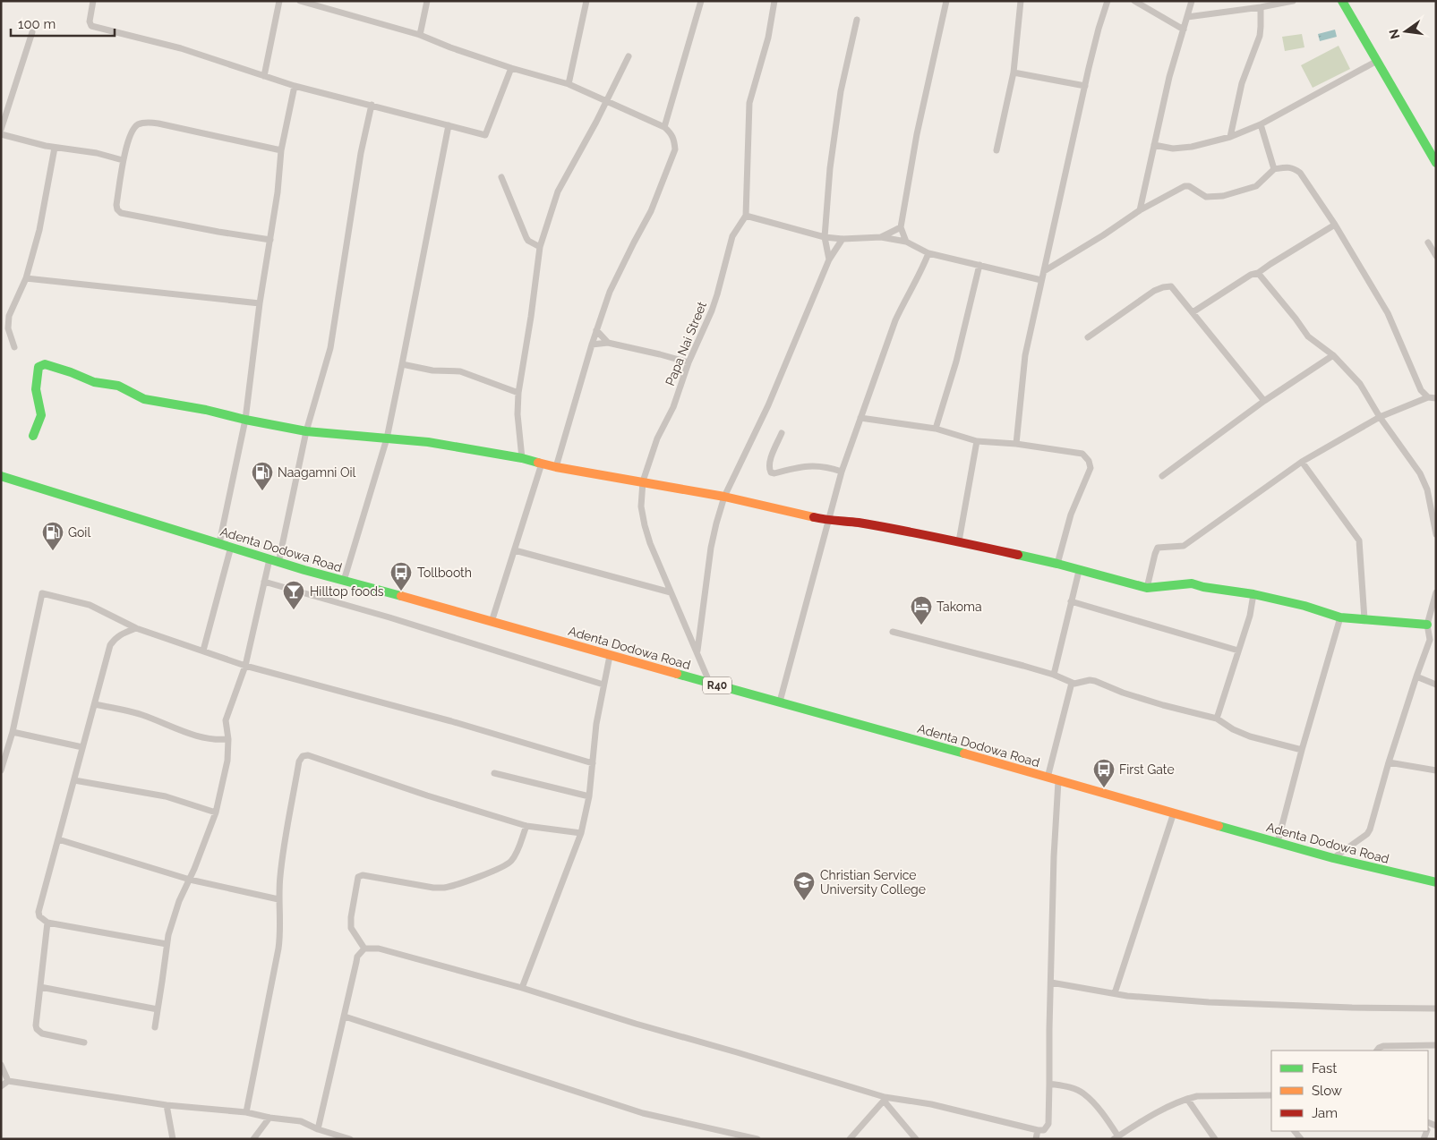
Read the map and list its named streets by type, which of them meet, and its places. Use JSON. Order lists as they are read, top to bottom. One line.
{"streets":{"street":["Papa Nai Street","Adenta Dodowa Road","R40"]},"crossings":[["Papa Nai Street","Adenta Dodowa Road"]],"places":{"fuel station":["Naagamni Oil","Goil"],"bus stop":["Tollbooth","First Gate"],"bar":["Hilltop foods"],"hotel":["Takoma"],"school or university":["Christian Service University College"]},"legend":["Fast","Slow","Jam"],"scale_bar":"100 m","north":"left"}
